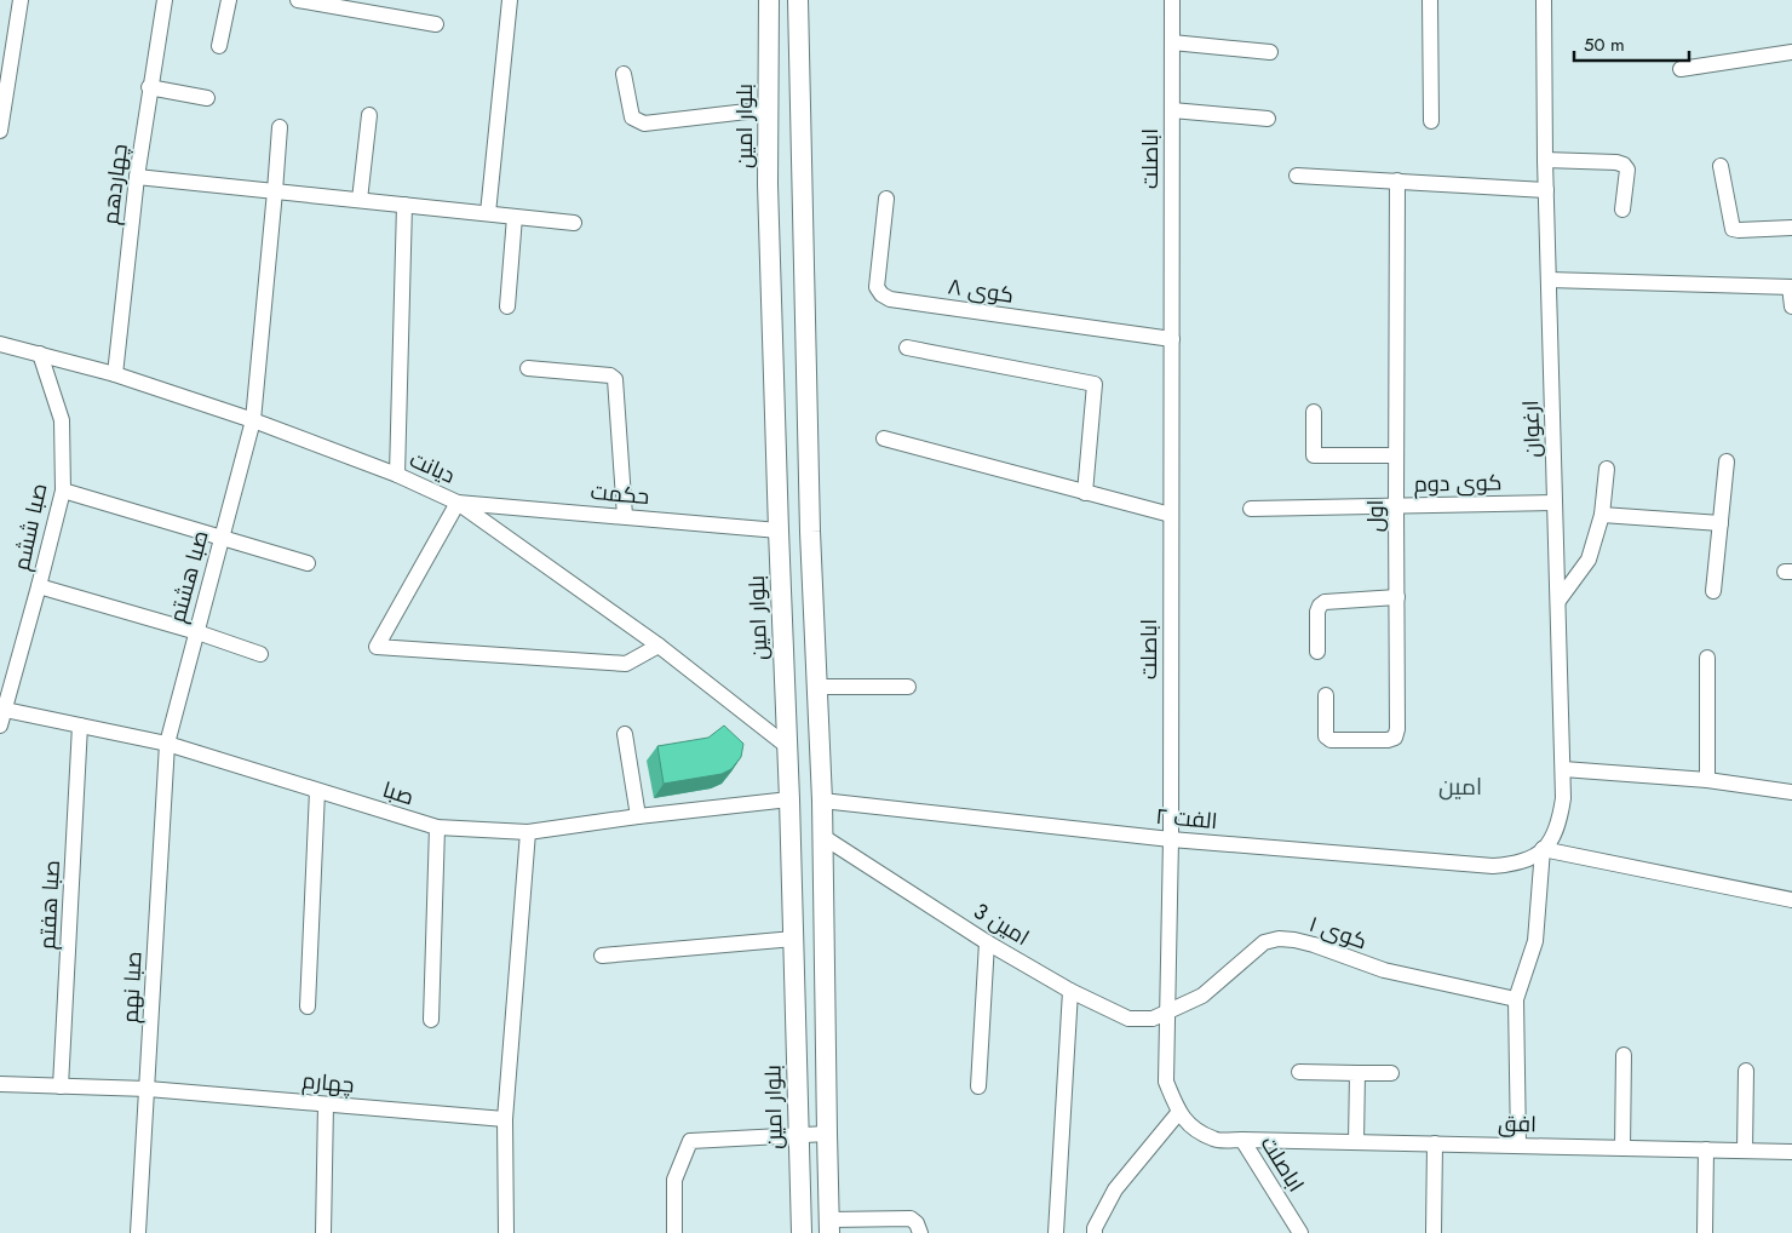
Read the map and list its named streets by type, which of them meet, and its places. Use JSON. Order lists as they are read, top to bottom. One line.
{"streets":{"main road":["بلوار امین"],"street":["اباصلت","چهاردهم","کوی ۸","ارغوان","دیانت","کوی دوم","حکمت","اول","صبا ششم","صبا هشتم","صبا","الفت ۲","صبا هفتم","امین 3","کوی ۱","صبا نهم","چهارم","افق"]},"crossings":[["بلوار امین","دیانت"],["بلوار امین","حکمت"],["بلوار امین","صبا"],["اباصلت","کوی ۸"],["اباصلت","الفت ۲"],["اباصلت","امین 3"],["اباصلت","کوی ۱"],["اباصلت","افق"],["چهاردهم","دیانت"],["ارغوان","کوی دوم"],["ارغوان","الفت ۲"],["دیانت","حکمت"],["دیانت","صبا ششم"],["دیانت","صبا هشتم"],["کوی دوم","اول"],["صبا ششم","صبا"],["صبا هشتم","صبا"],["صبا هشتم","صبا نهم"],["صبا","صبا هفتم"],["صبا","صبا نهم"],["صبا هفتم","چهارم"],["امین 3","کوی ۱"],["صبا نهم","چهارم"]],"districts":["امین"],"scale_bar":"50 m"}
